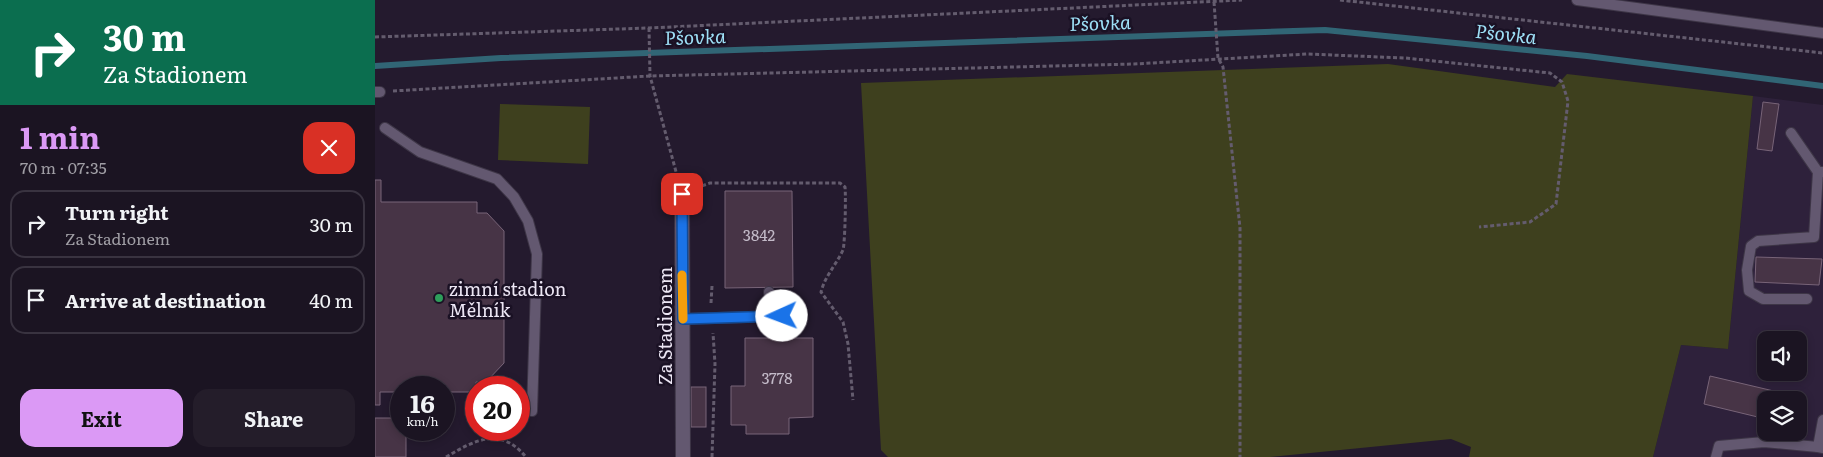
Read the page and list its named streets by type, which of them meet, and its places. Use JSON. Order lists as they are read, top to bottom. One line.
{"streets":{"street":["Za Stadionem"]},"water":["Pšovka"],"places":["zimní stadion Mělník"],"house_numbers":["3842","3778"],"page":{"turn":["30 m","Za Stadionem"],"heading":["1 min","70 m · 07:35"],"list":[{"name":"Turn right","note":"Za Stadionem","value":"30 m"},{"name":"Arrive at destination","value":"40 m"}],"speed":"16 km/h","limit":"20","buttons":["Exit","Share"]}}
